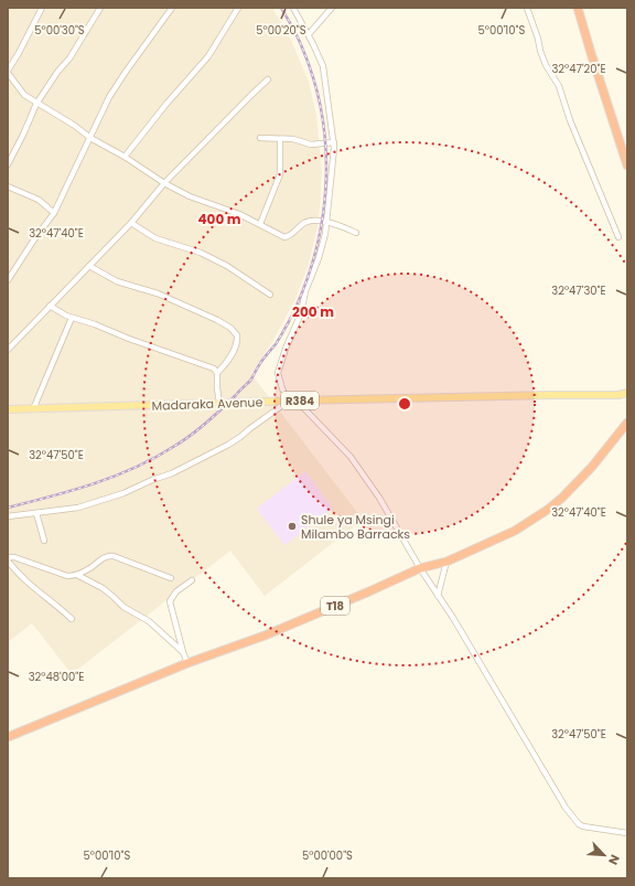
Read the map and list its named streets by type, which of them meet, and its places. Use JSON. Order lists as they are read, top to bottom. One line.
{"streets":{"highway":["T18"],"main road":["R384","Madaraka Avenue"]},"crossings":[["R384","Madaraka Avenue"]],"places":["Shule ya Msingi Milambo Barracks"],"north":"bottom right","coordinates":["5°00'30\"S","5°00'20\"S","5°00'10\"S","32°47'20\"E","32°47'40\"E","32°47'30\"E","32°47'50\"E","32°48'00\"E","5°00'00\"S"],"rings":["400 m","200 m"]}
